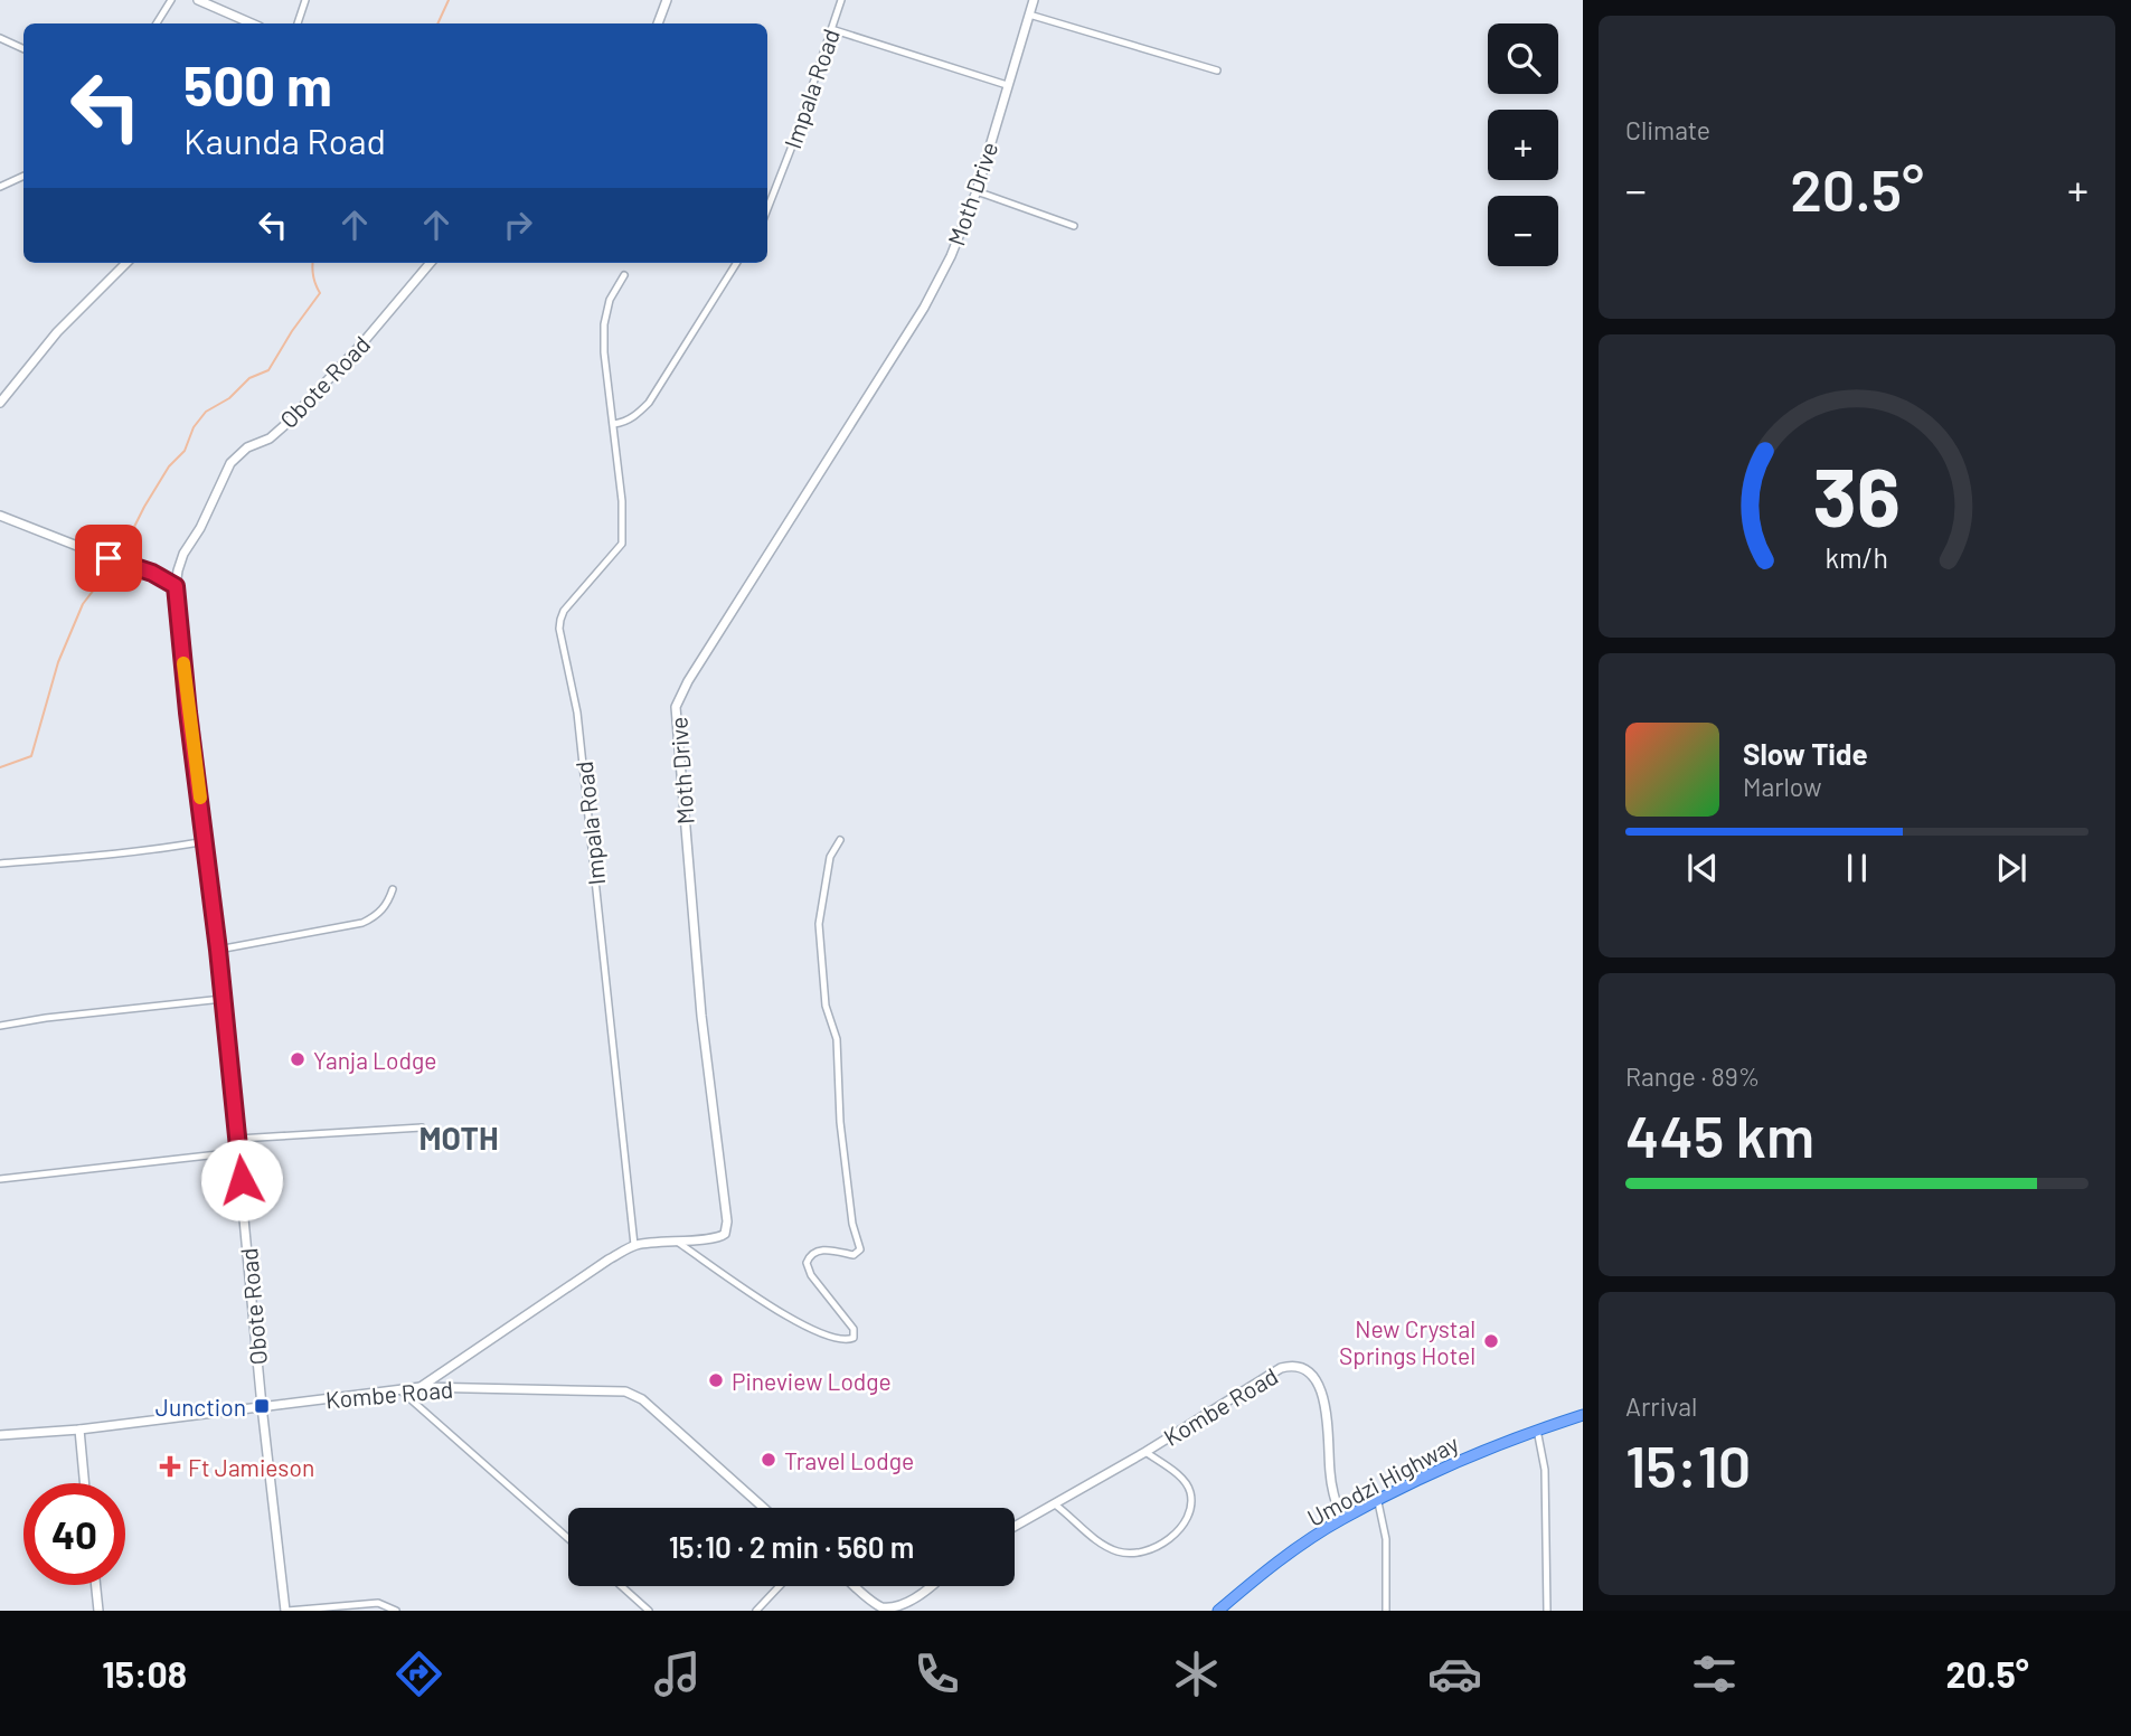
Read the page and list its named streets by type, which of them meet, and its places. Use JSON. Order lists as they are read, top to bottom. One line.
{"streets":{"highway":["Umodzi Highway"],"street":["Impala Road","Moth Drive","Obote Road","Kombe Road"]},"crossings":[["Impala Road","Moth Drive"],["Moth Drive","Kombe Road"],["Obote Road","Kombe Road"],["Kombe Road","Umodzi Highway"]],"districts":["MOTH"],"places":{"other":["Yanja Lodge","New Crystal Springs Hotel","Pineview Lodge","Travel Lodge"],"transit":["Junction"],"health":["Ft Jamieson"]},"page":{"tile":["Climate",["Range · 89%","445 km"],["Arrival","15:10"]],"map_buttons":["+","−"],"turn":["500 m","Kaunda Road"],"heat":["−","20.5°","+"],"song":["Slow Tide","Marlow"],"limit":"40","trip":"15:10 · 2 min · 560 m","tabs":["15:08","20.5°"],"gauge":["36","km/h"]}}
